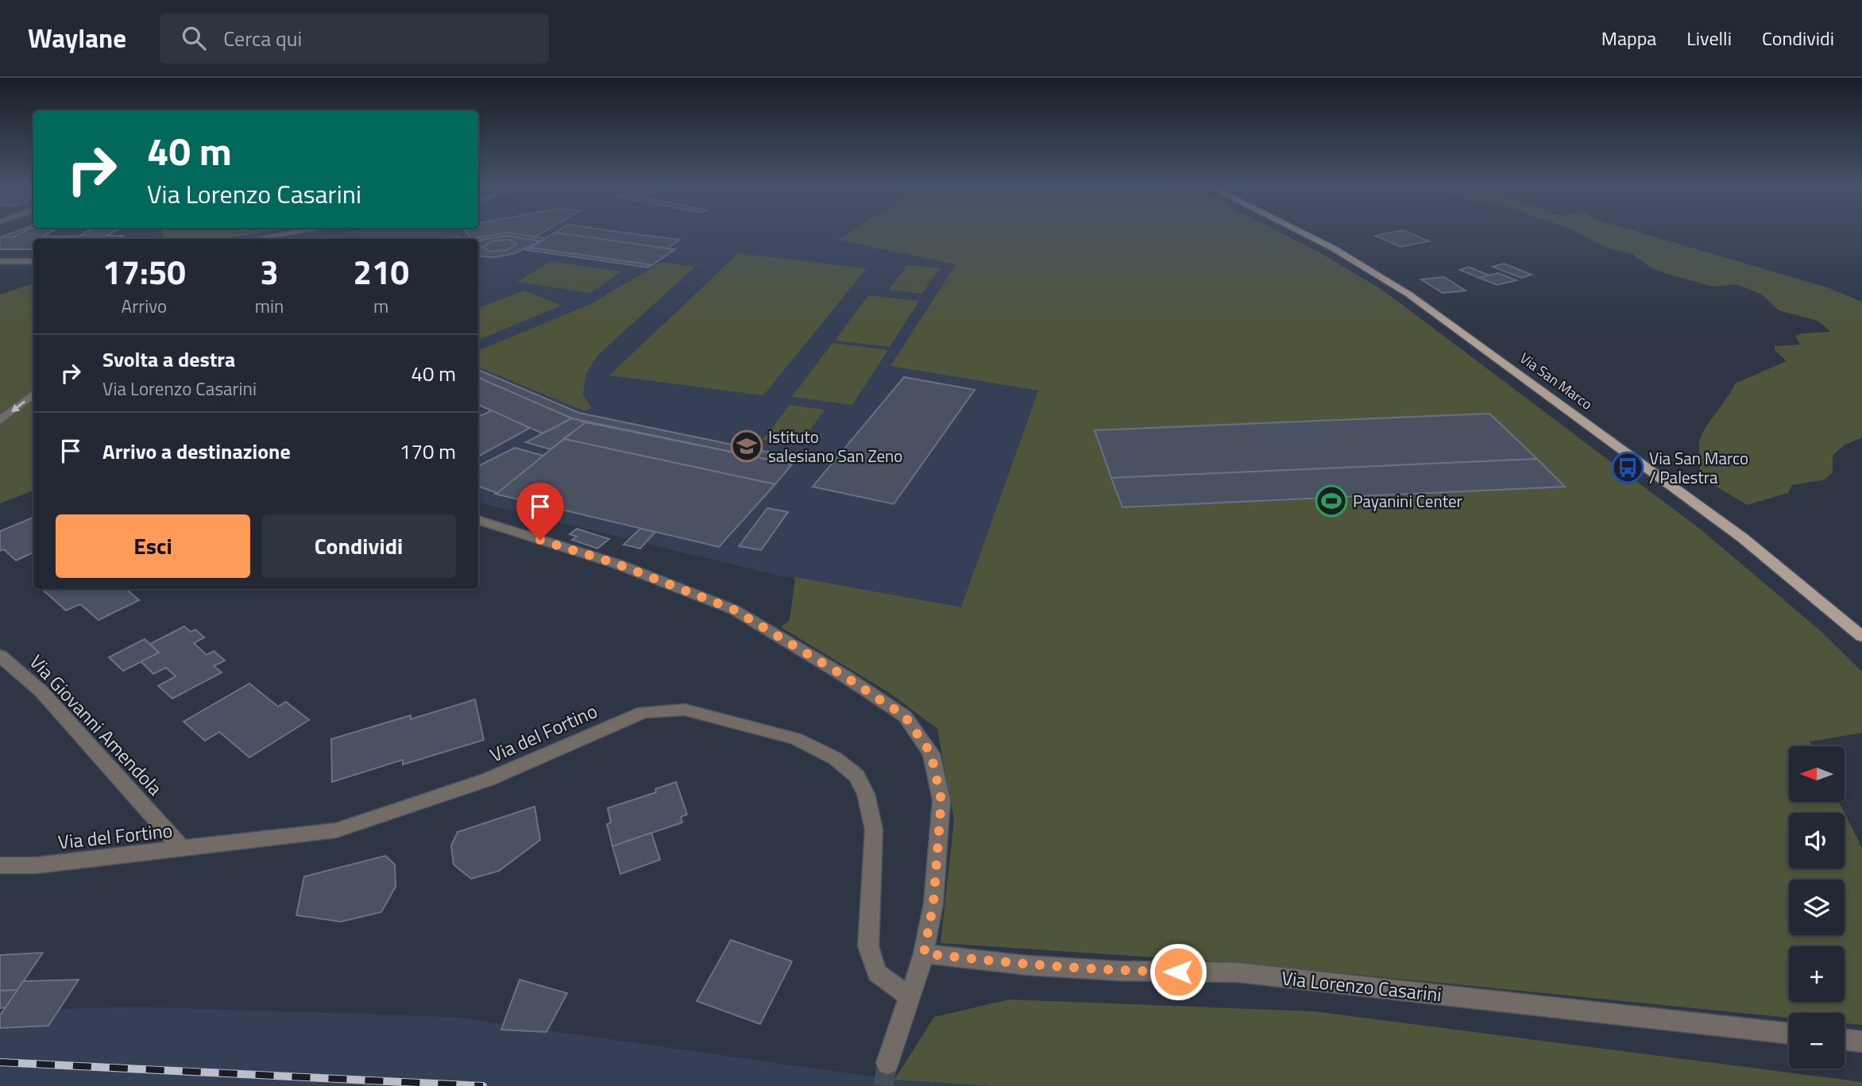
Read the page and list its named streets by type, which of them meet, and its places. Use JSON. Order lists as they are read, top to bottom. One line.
{"streets":{"main road":["Via San Marco"],"street":["Via Giovanni Amendola","Via del Fortino","Via Lorenzo Casarini"]},"crossings":[["Via Giovanni Amendola","Via del Fortino"]],"places":{"school or university":["Istituto salesiano San Zeno"],"bus stop":["Via San Marco / Palestra"],"sports":["Payanini Center"]},"north":"left","page":{"header":"Waylane","search":"Cerca qui","nav":["Mappa","Livelli","Condividi"],"turn":["40 m","Via Lorenzo Casarini"],"eta":["17:50","Arrivo","3","min","210","m"],"list":[{"name":"Svolta a destra","note":"Via Lorenzo Casarini","value":"40 m"},{"name":"Arrivo a destinazione","value":"170 m"}],"buttons":["Esci","Condividi"],"map_buttons":["+","−"]}}
